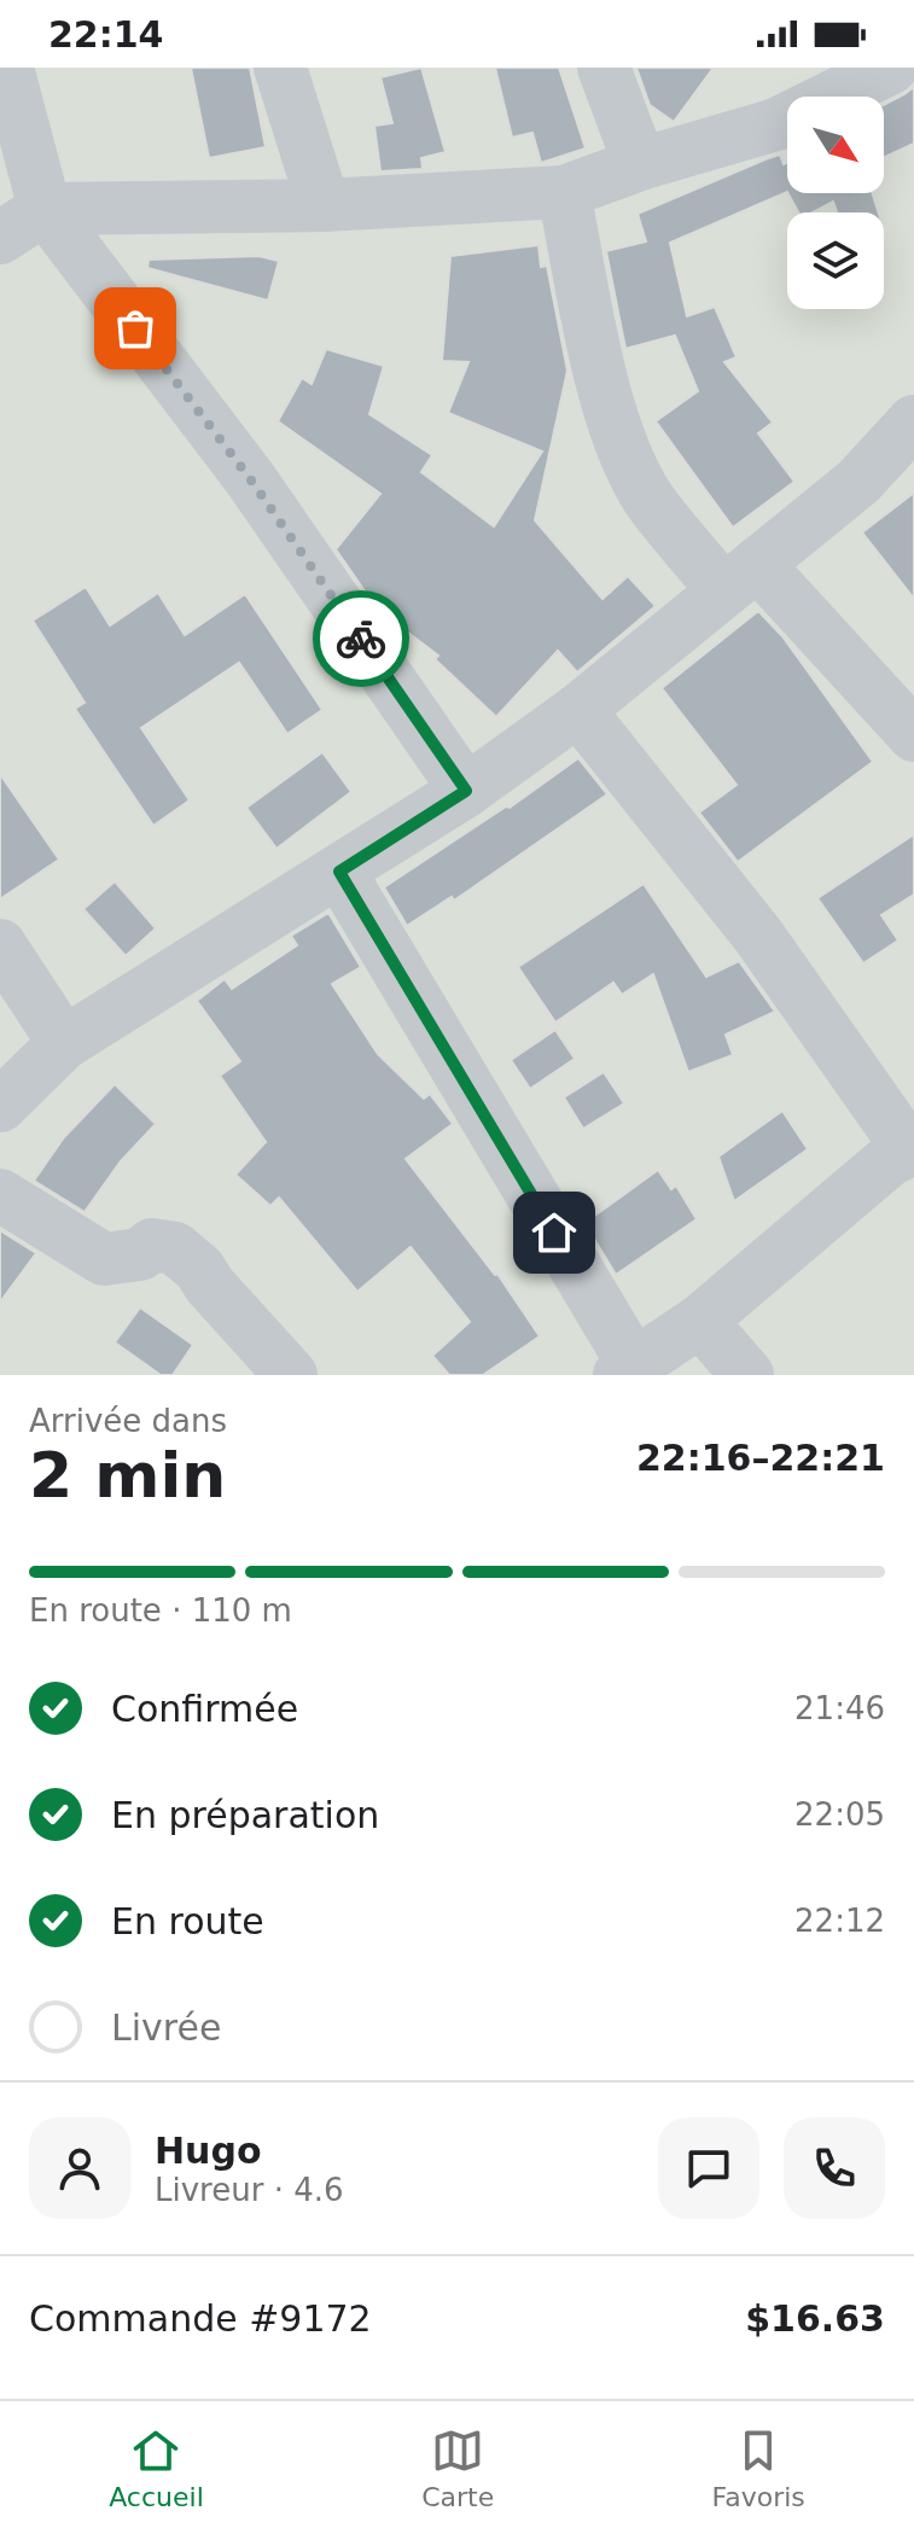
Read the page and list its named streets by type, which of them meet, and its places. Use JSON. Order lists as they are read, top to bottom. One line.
{"north":"bottom right","page":{"status":"22:14","heading":["2 min","Arrivée dans","22:16–22:21"],"panel":["Hugo","Livreur · 4.6","Commande #9172","$16.63"],"bar":"En route · 110 m","list":[["Confirmée","21:46"],["En préparation","22:05"],["En route","22:12"],"Livrée"],"tabs":["Accueil","Carte","Favoris"]}}
